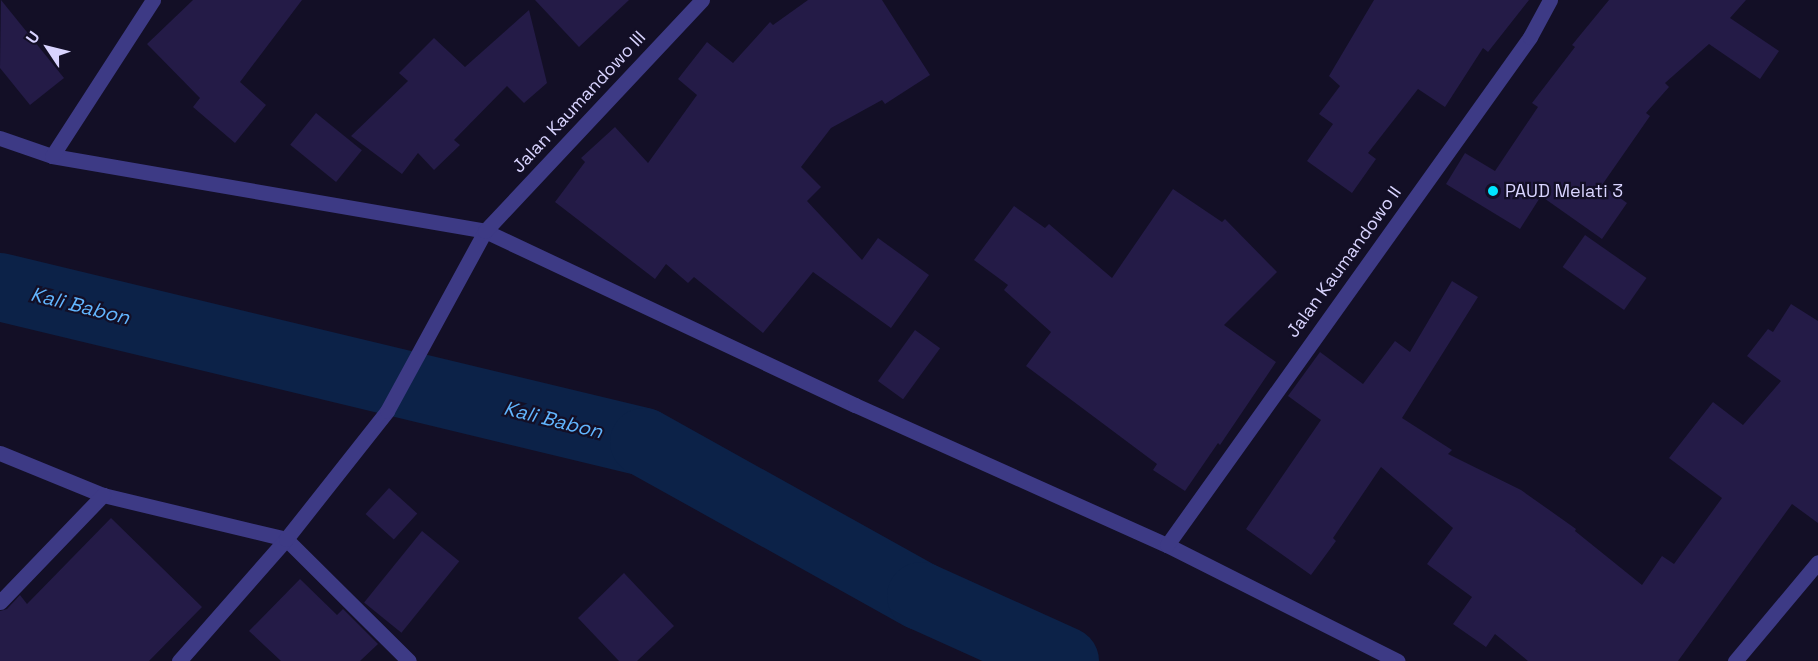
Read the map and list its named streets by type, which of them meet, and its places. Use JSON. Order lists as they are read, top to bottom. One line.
{"streets":{"street":["Jalan Kaumandowo III","Jalan Kaumandowo II"]},"water":["Kali Babon"],"places":["PAUD Melati 3"],"north":"top left"}
